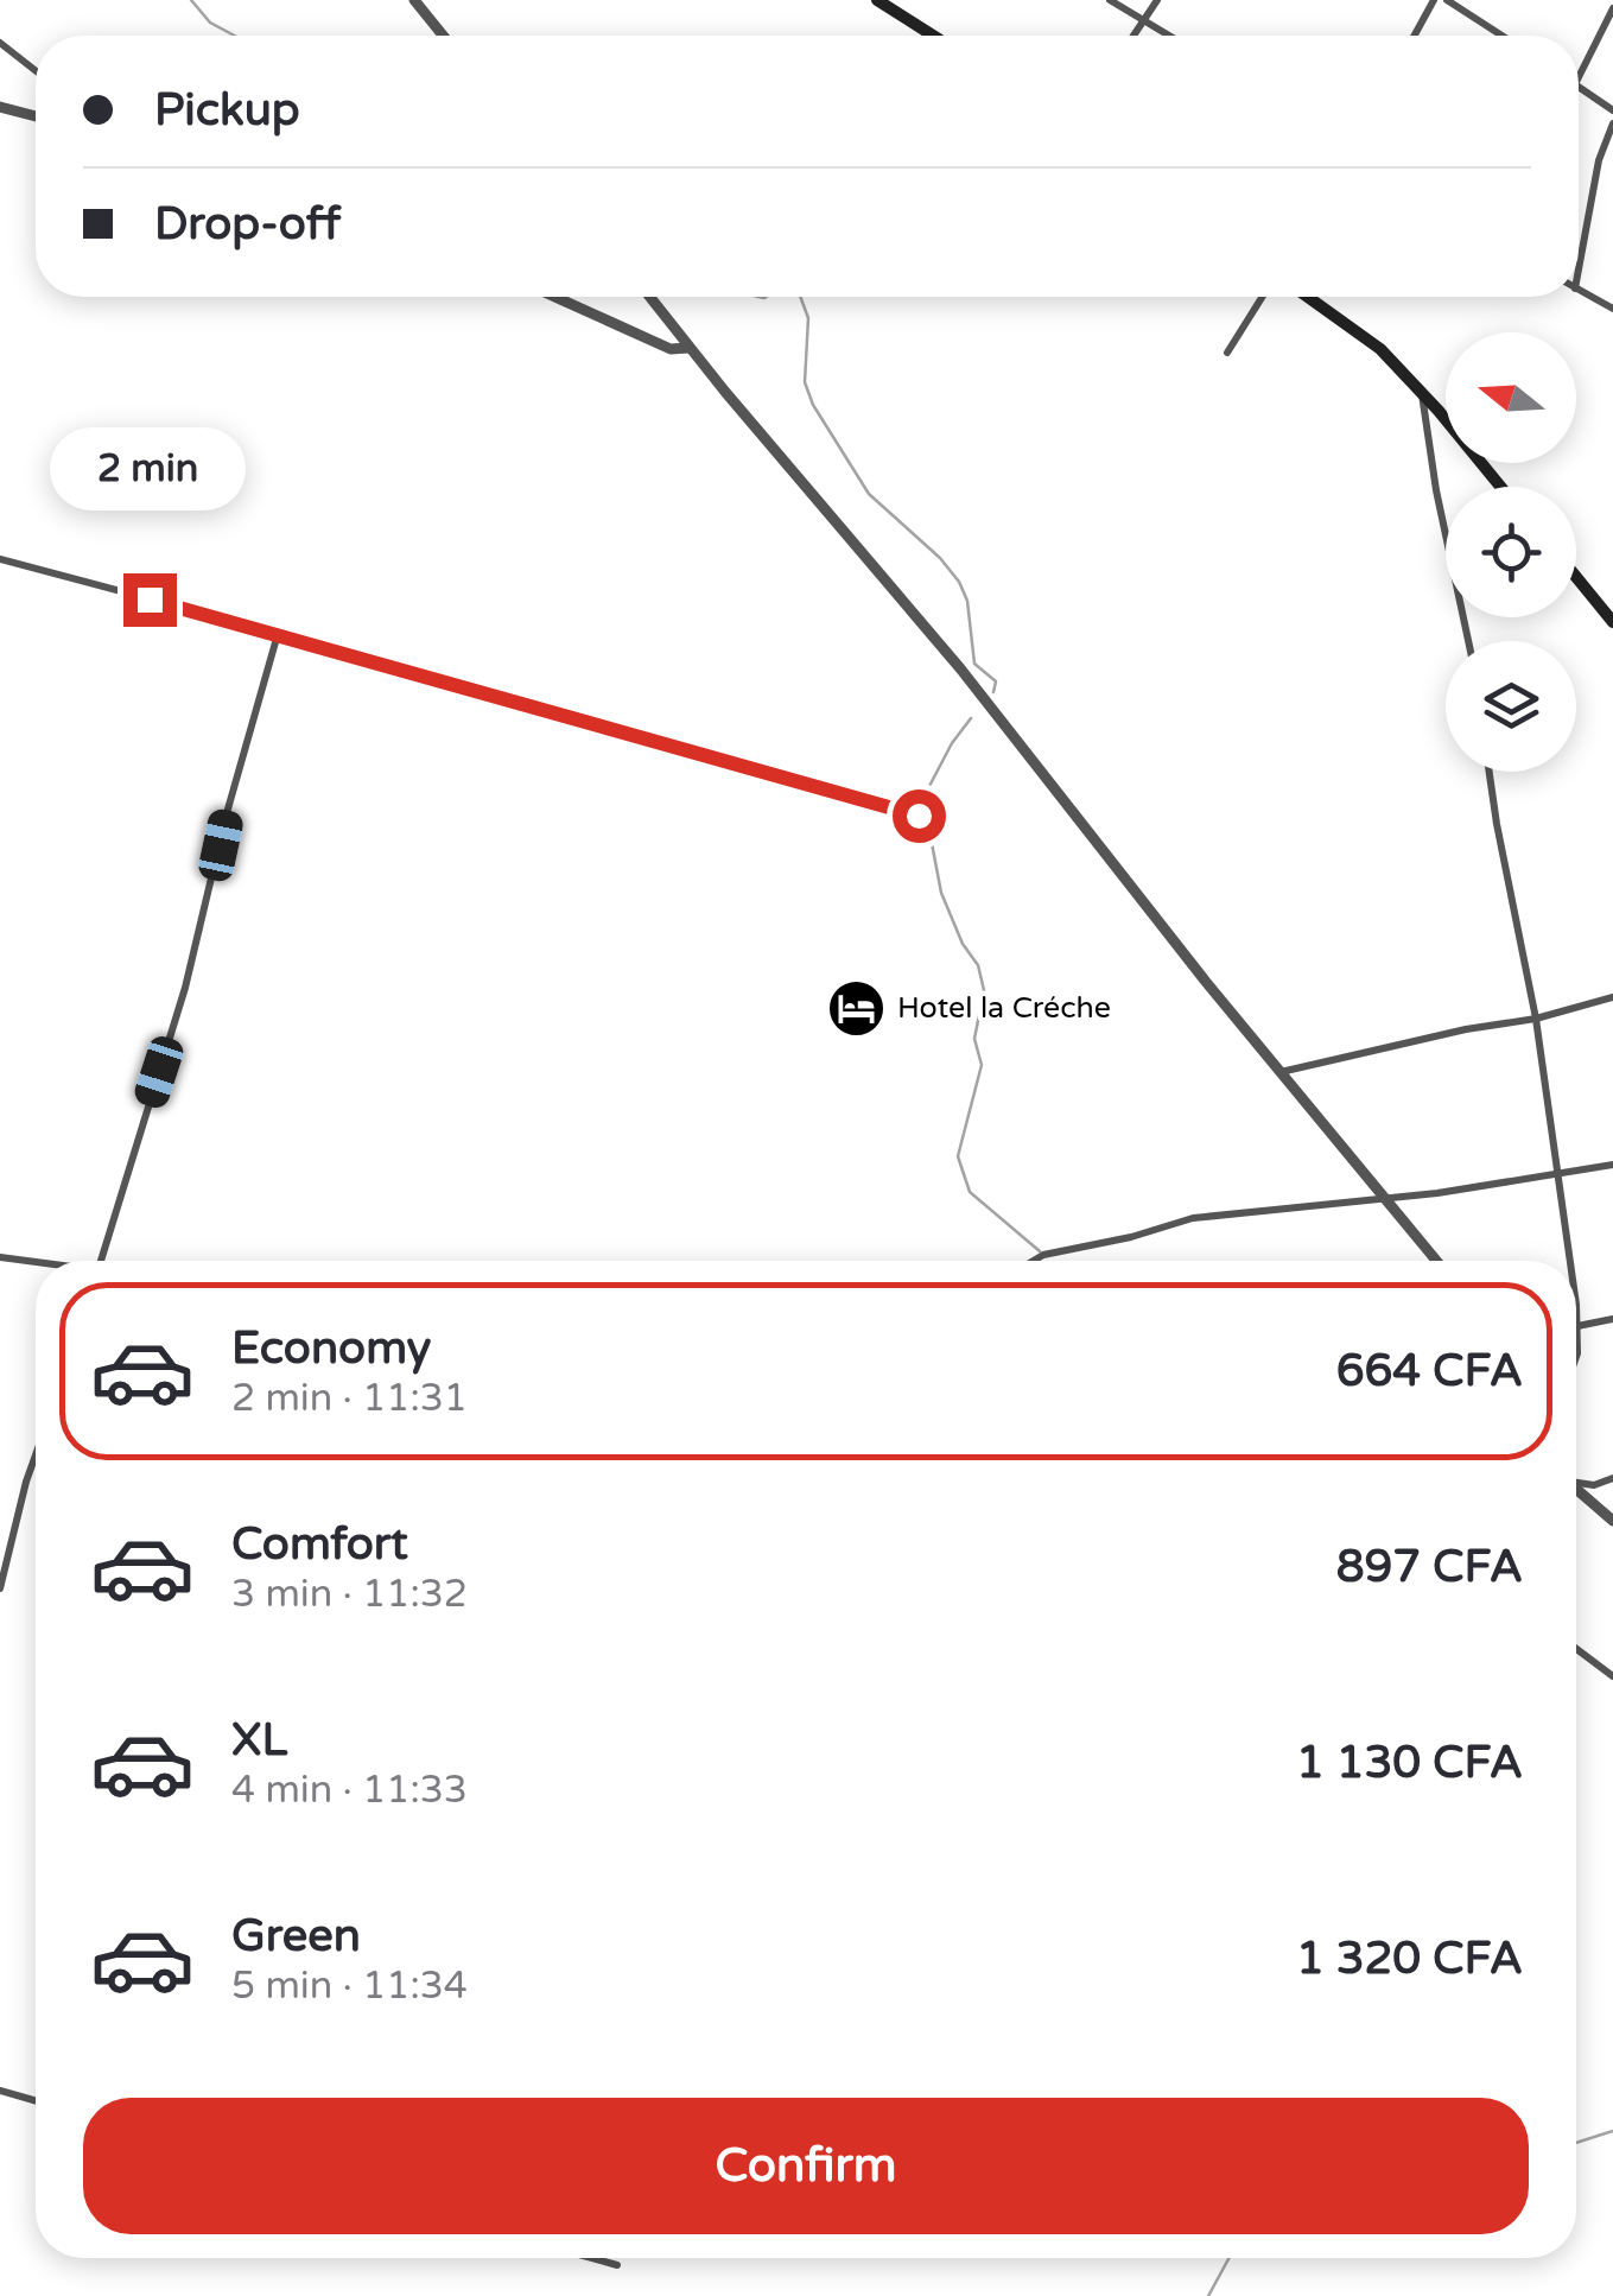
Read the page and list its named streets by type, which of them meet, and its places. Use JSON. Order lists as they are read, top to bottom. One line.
{"places":{"hotel":["Hotel la Créche"]},"north":"left","page":{"banner":["Pickup","Drop-off"],"bubble":"2 min","list":[{"name":"Economy","note":"2 min · 11:31","value":"664 CFA"},{"name":"Comfort","note":"3 min · 11:32","value":"897 CFA"},{"name":"XL","note":"4 min · 11:33","value":"1 130 CFA"},{"name":"Green","note":"5 min · 11:34","value":"1 320 CFA"}],"buttons":"Confirm"}}
